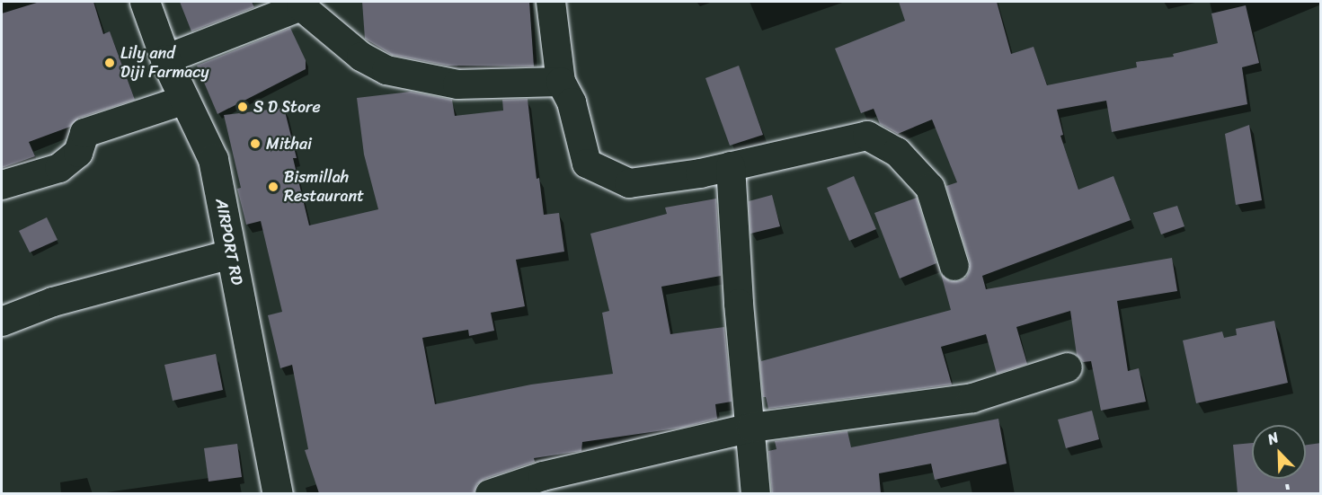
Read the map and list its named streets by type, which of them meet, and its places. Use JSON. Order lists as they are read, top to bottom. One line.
{"streets":{"main road":["AIRPORT RD"]},"places":["Lily and Diji Farmacy","S D Store","Mithai","Bismillah Restaurant"],"north":"top left"}
